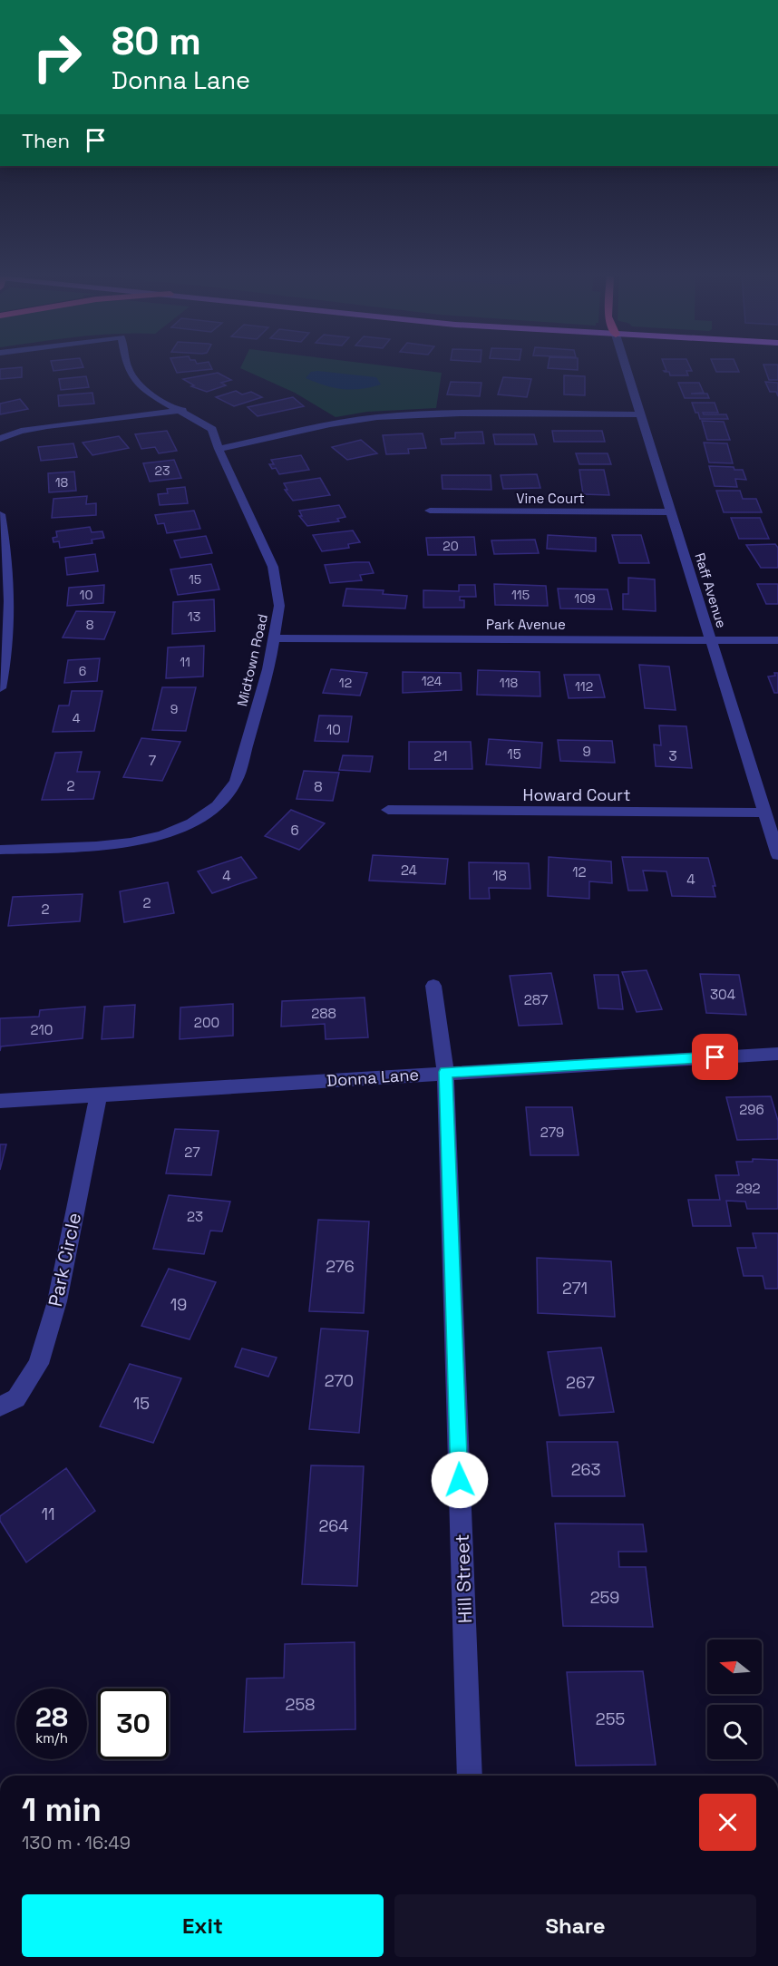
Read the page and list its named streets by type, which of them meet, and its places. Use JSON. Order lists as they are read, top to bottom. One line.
{"streets":{"street":["Vine Court","Raff Avenue","Park Avenue","Midtown Road","Howard Court","Donna Lane","Park Circle","Hill Street"]},"crossings":[["Vine Court","Raff Avenue"],["Raff Avenue","Park Avenue"],["Raff Avenue","Howard Court"],["Park Avenue","Midtown Road"],["Donna Lane","Park Circle"],["Donna Lane","Hill Street"]],"house_numbers":["23","18","20","15","10","115","109","13","8","11","6","124","12","118","112","9","4","10","9","15","21","3","7","2","8","6","24","12","4","18","4","2","2","304","287","288","200","210","296","279","27","292","23","276","271","19","270","267","15","263","11","264","259","258","255"],"north":"left","page":{"turn":["80 m","Donna Lane"],"then":"Then","speed":"28 km/h","limit":"30","heading":["1 min","130 m · 16:49"],"buttons":["Exit","Share"]}}
